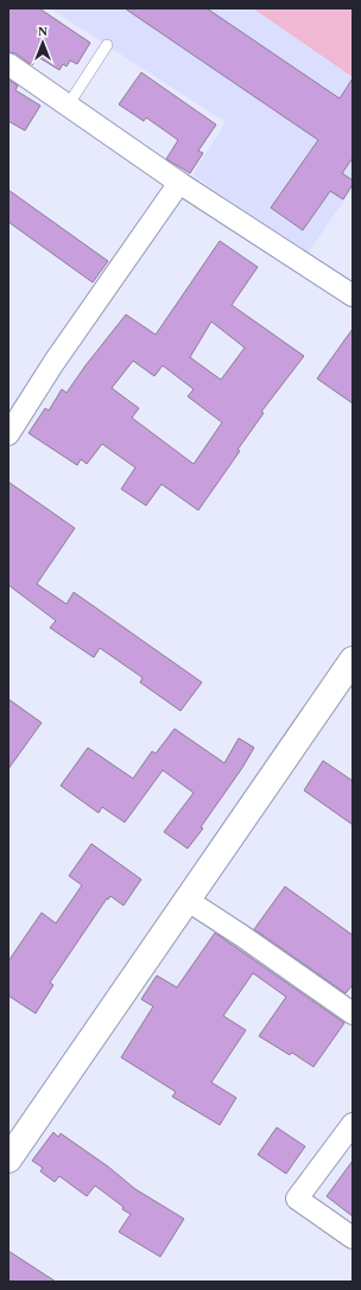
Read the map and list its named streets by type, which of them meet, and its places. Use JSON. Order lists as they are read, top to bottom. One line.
{"north":"top"}
